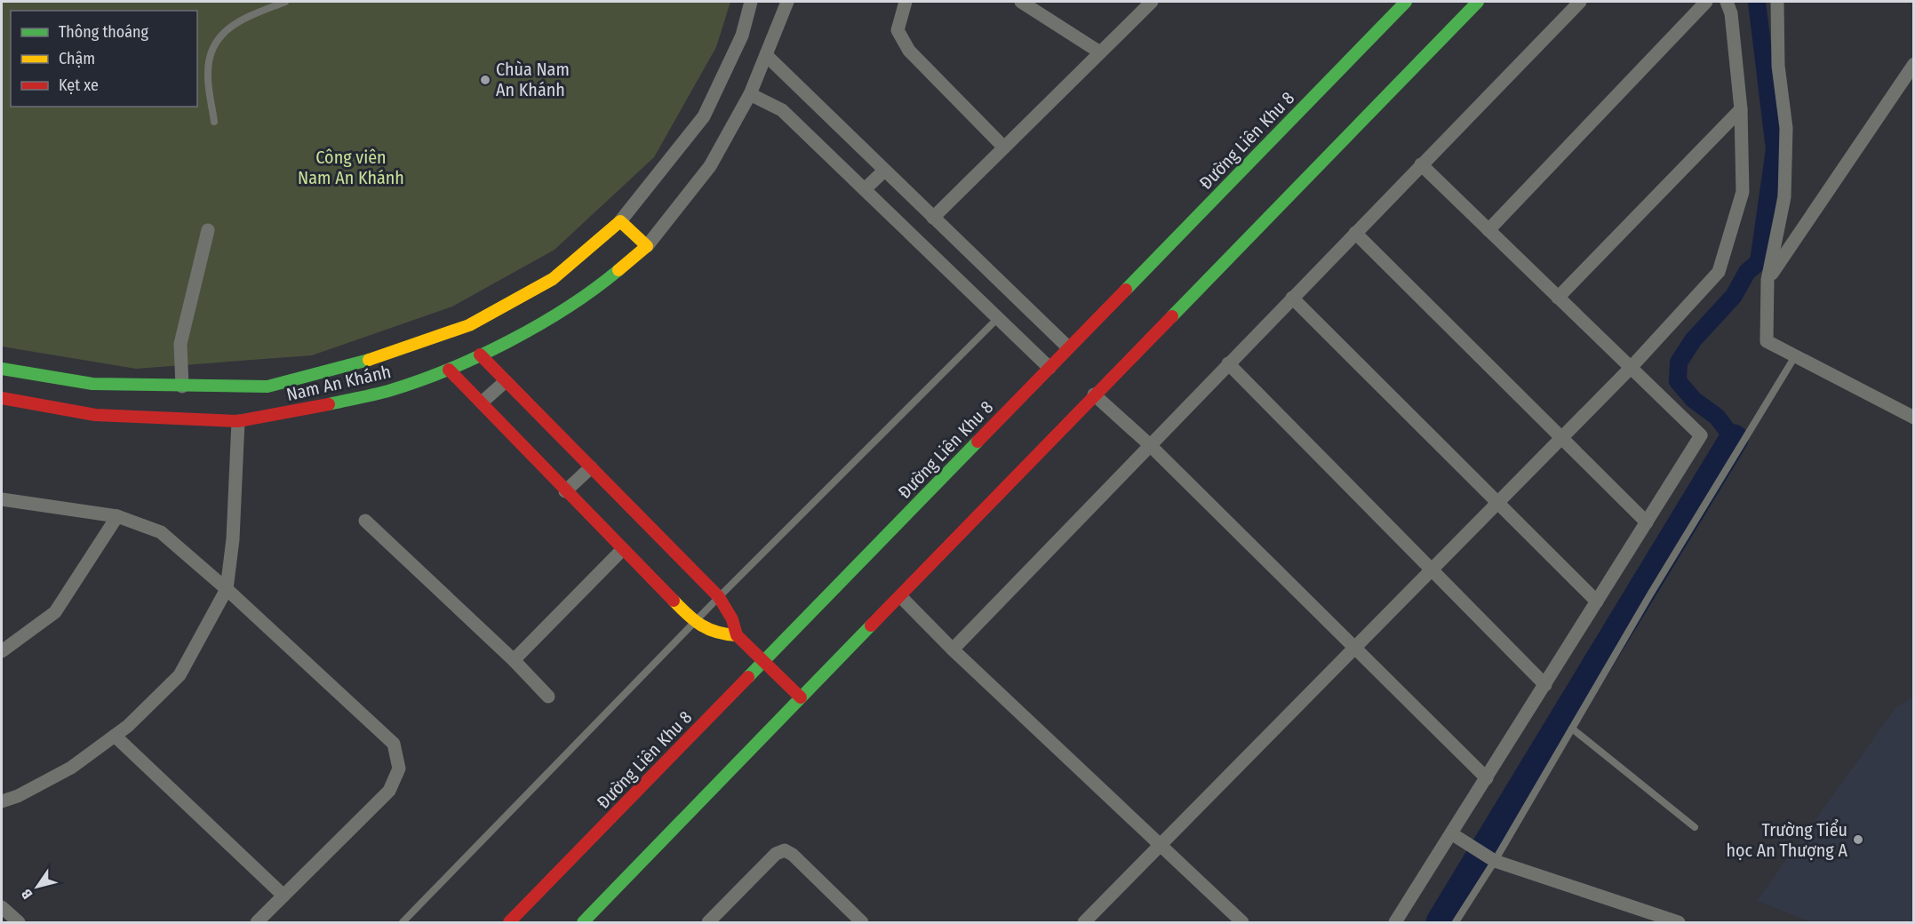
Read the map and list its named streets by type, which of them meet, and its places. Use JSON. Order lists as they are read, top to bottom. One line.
{"streets":{"street":["Đường Liên Khu 8","Nam An Khánh"]},"parks":["Công viên Nam An Khánh"],"places":["Chùa Nam An Khánh","Trường Tiểu học An Thượng A"],"legend":["Thông thoáng","Chậm","Kẹt xe"],"north":"bottom left"}
